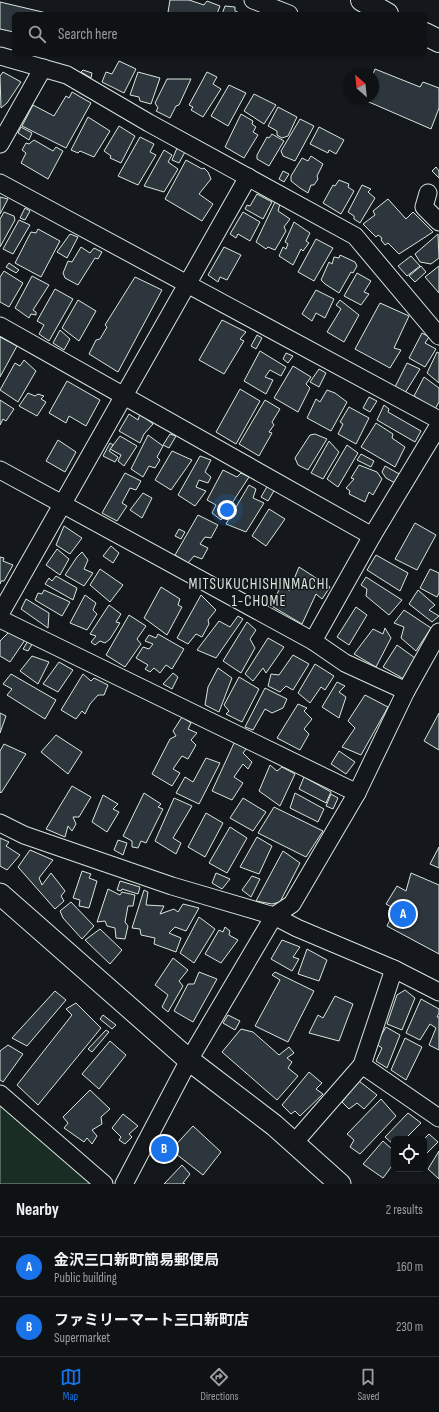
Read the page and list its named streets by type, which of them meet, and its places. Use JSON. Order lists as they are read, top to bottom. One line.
{"districts":["MITSUKUCHISHINMACHI 1-CHOME"],"north":"top left","page":{"search":"Search here","pins":["A","B"],"heading":["Nearby","2 results"],"list":[{"mark":"A","name":"金沢三口新町簡易郵便局","note":"Public building","value":"160 m"},{"mark":"B","name":"ファミリーマート三口新町店","note":"Supermarket","value":"230 m"}],"nav":["Map","Directions","Saved"]}}
